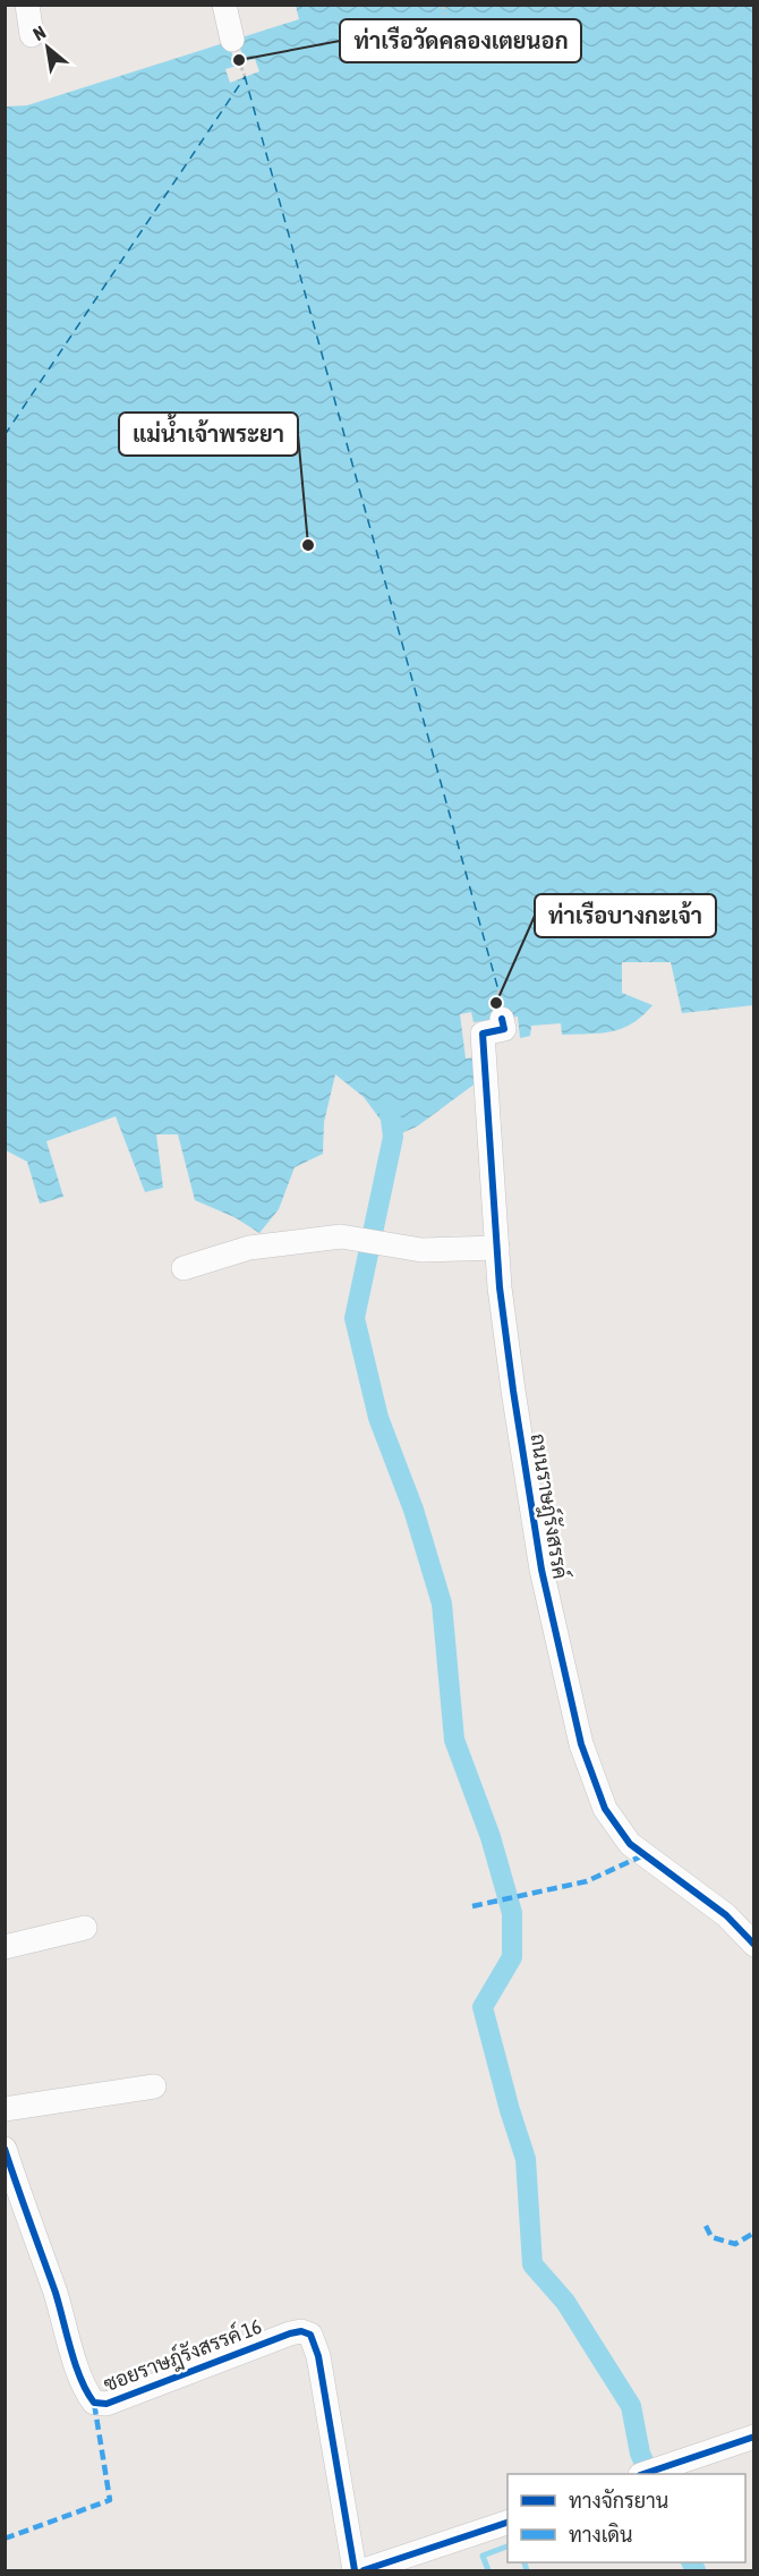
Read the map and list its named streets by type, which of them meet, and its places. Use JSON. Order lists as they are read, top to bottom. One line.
{"streets":{"street":["ถนนราษฎ์รังสรรค์","ซอยราษฎ์รังสรรค์ 16"]},"places":["ท่าเรือวัดคลองเตยนอก","แม่น้ำเจ้าพระยา","ท่าเรือบางกะเจ้า"],"legend":["ทางจักรยาน","ทางเดิน"],"north":"top left"}
